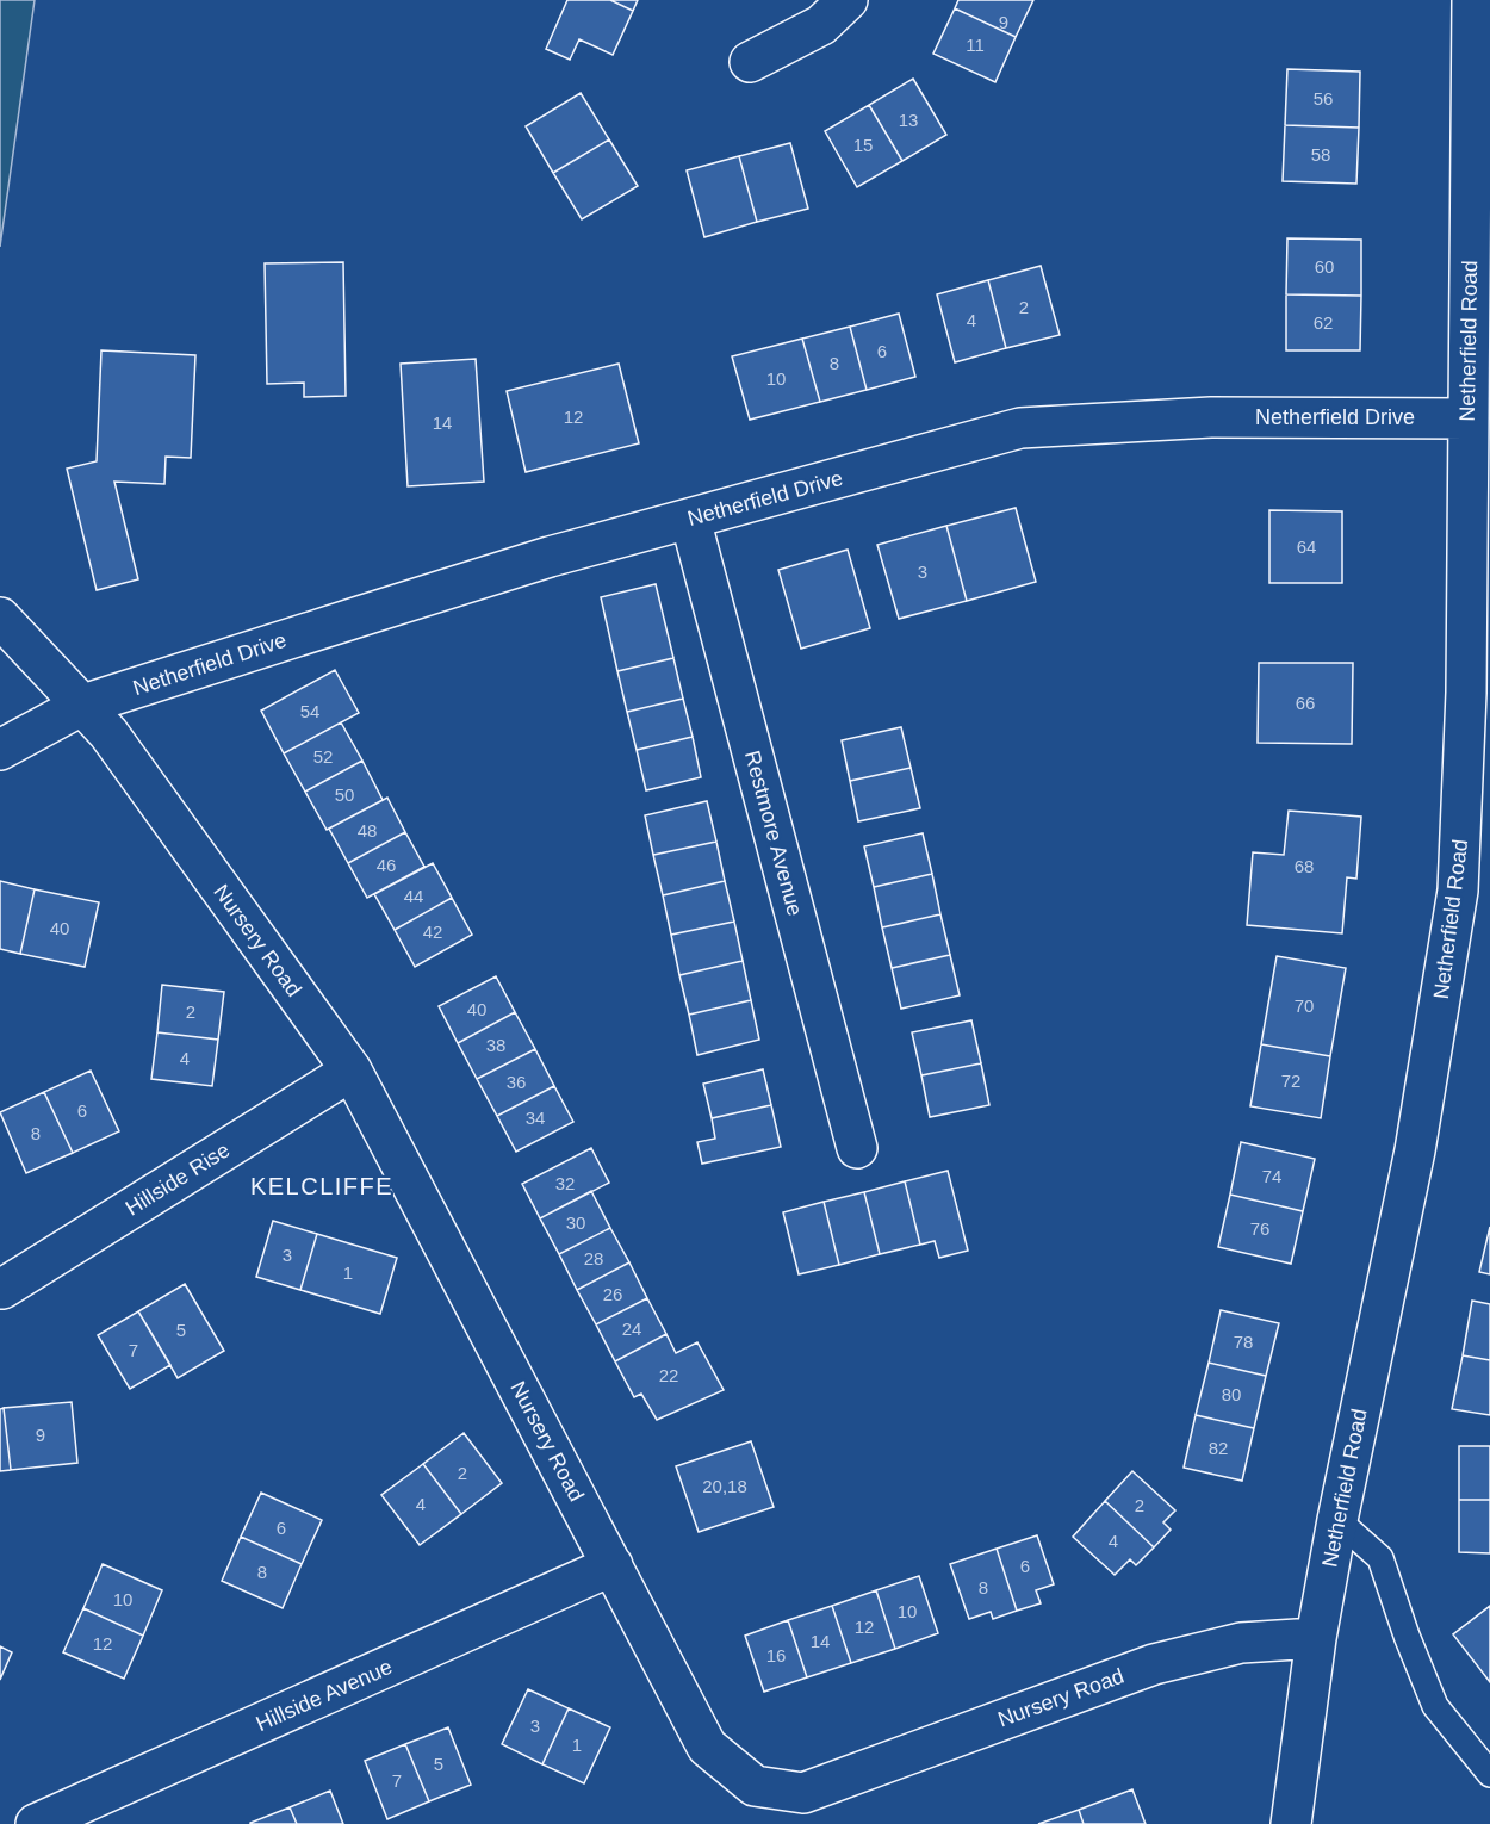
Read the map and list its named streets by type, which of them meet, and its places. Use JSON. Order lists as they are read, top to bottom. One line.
{"streets":{"street":["Netherfield Road","Netherfield Drive","Restmore Avenue","Nursery Road","Hillside Rise","Hillside Avenue"]},"crossings":[["Netherfield Road","Netherfield Drive"],["Netherfield Road","Nursery Road"],["Netherfield Drive","Restmore Avenue"],["Netherfield Drive","Nursery Road"],["Nursery Road","Hillside Rise"],["Nursery Road","Hillside Avenue"]],"districts":["KELCLIFFE"],"house_numbers":["9","11","56","13","15","58","60","2","4","62","6","8","10","12","14","64","3","66","54","52","50","48","46","68","44","40","42","70","40","2","38","4","72","36","6","34","8","74","32","30","76","3","28","1","26","24","5","78","7","22","80","9","82","2","20,18","4","2","6","4","6","8","8","10","10","12","14","12","16","3","1","5","7"]}
